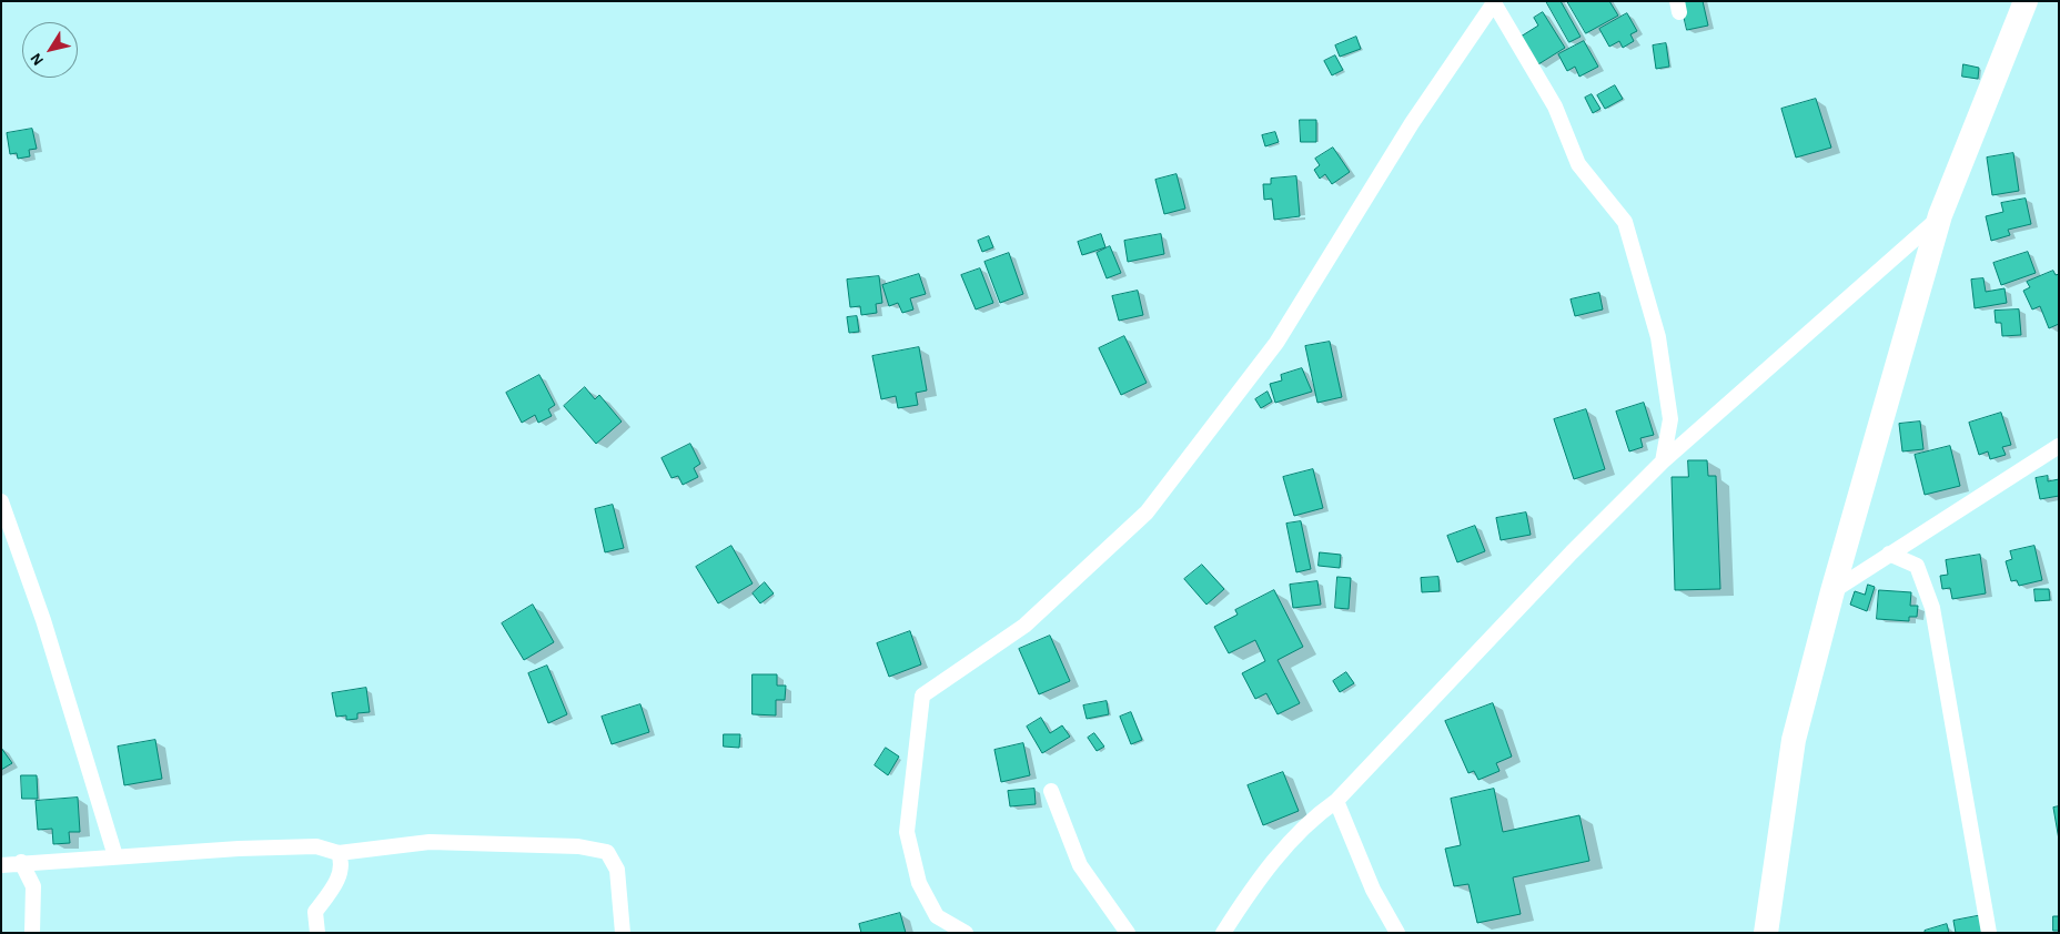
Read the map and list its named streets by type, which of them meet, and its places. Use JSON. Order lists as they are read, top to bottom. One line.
{"north":"bottom left"}
